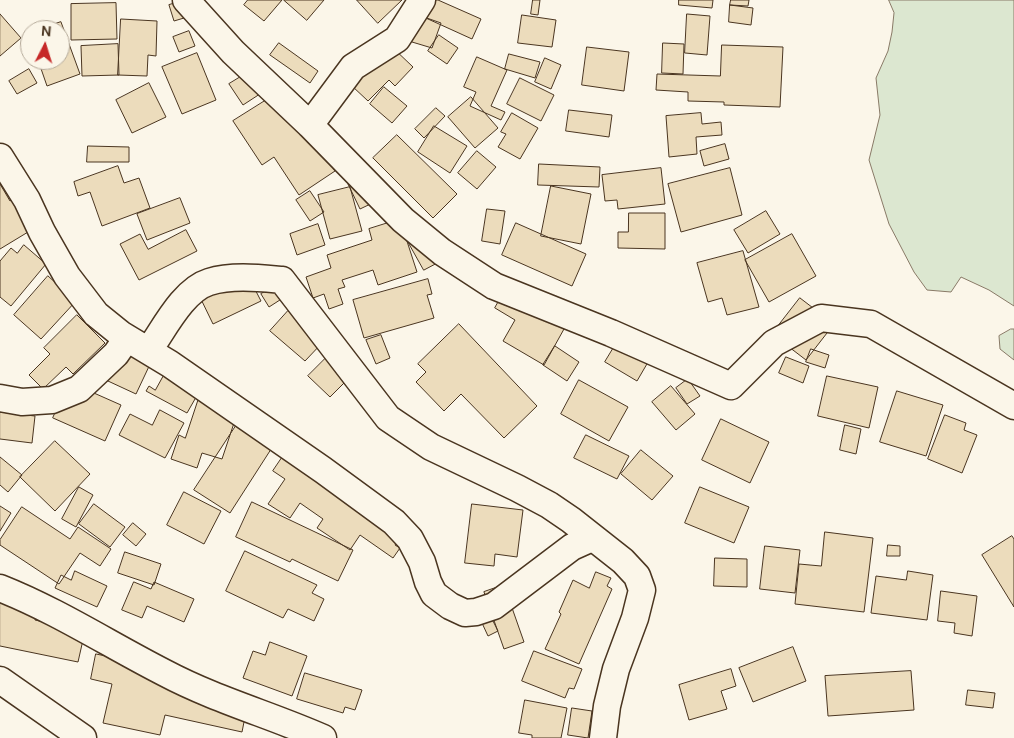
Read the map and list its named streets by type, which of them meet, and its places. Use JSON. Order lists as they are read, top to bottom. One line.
{"north":"top"}
